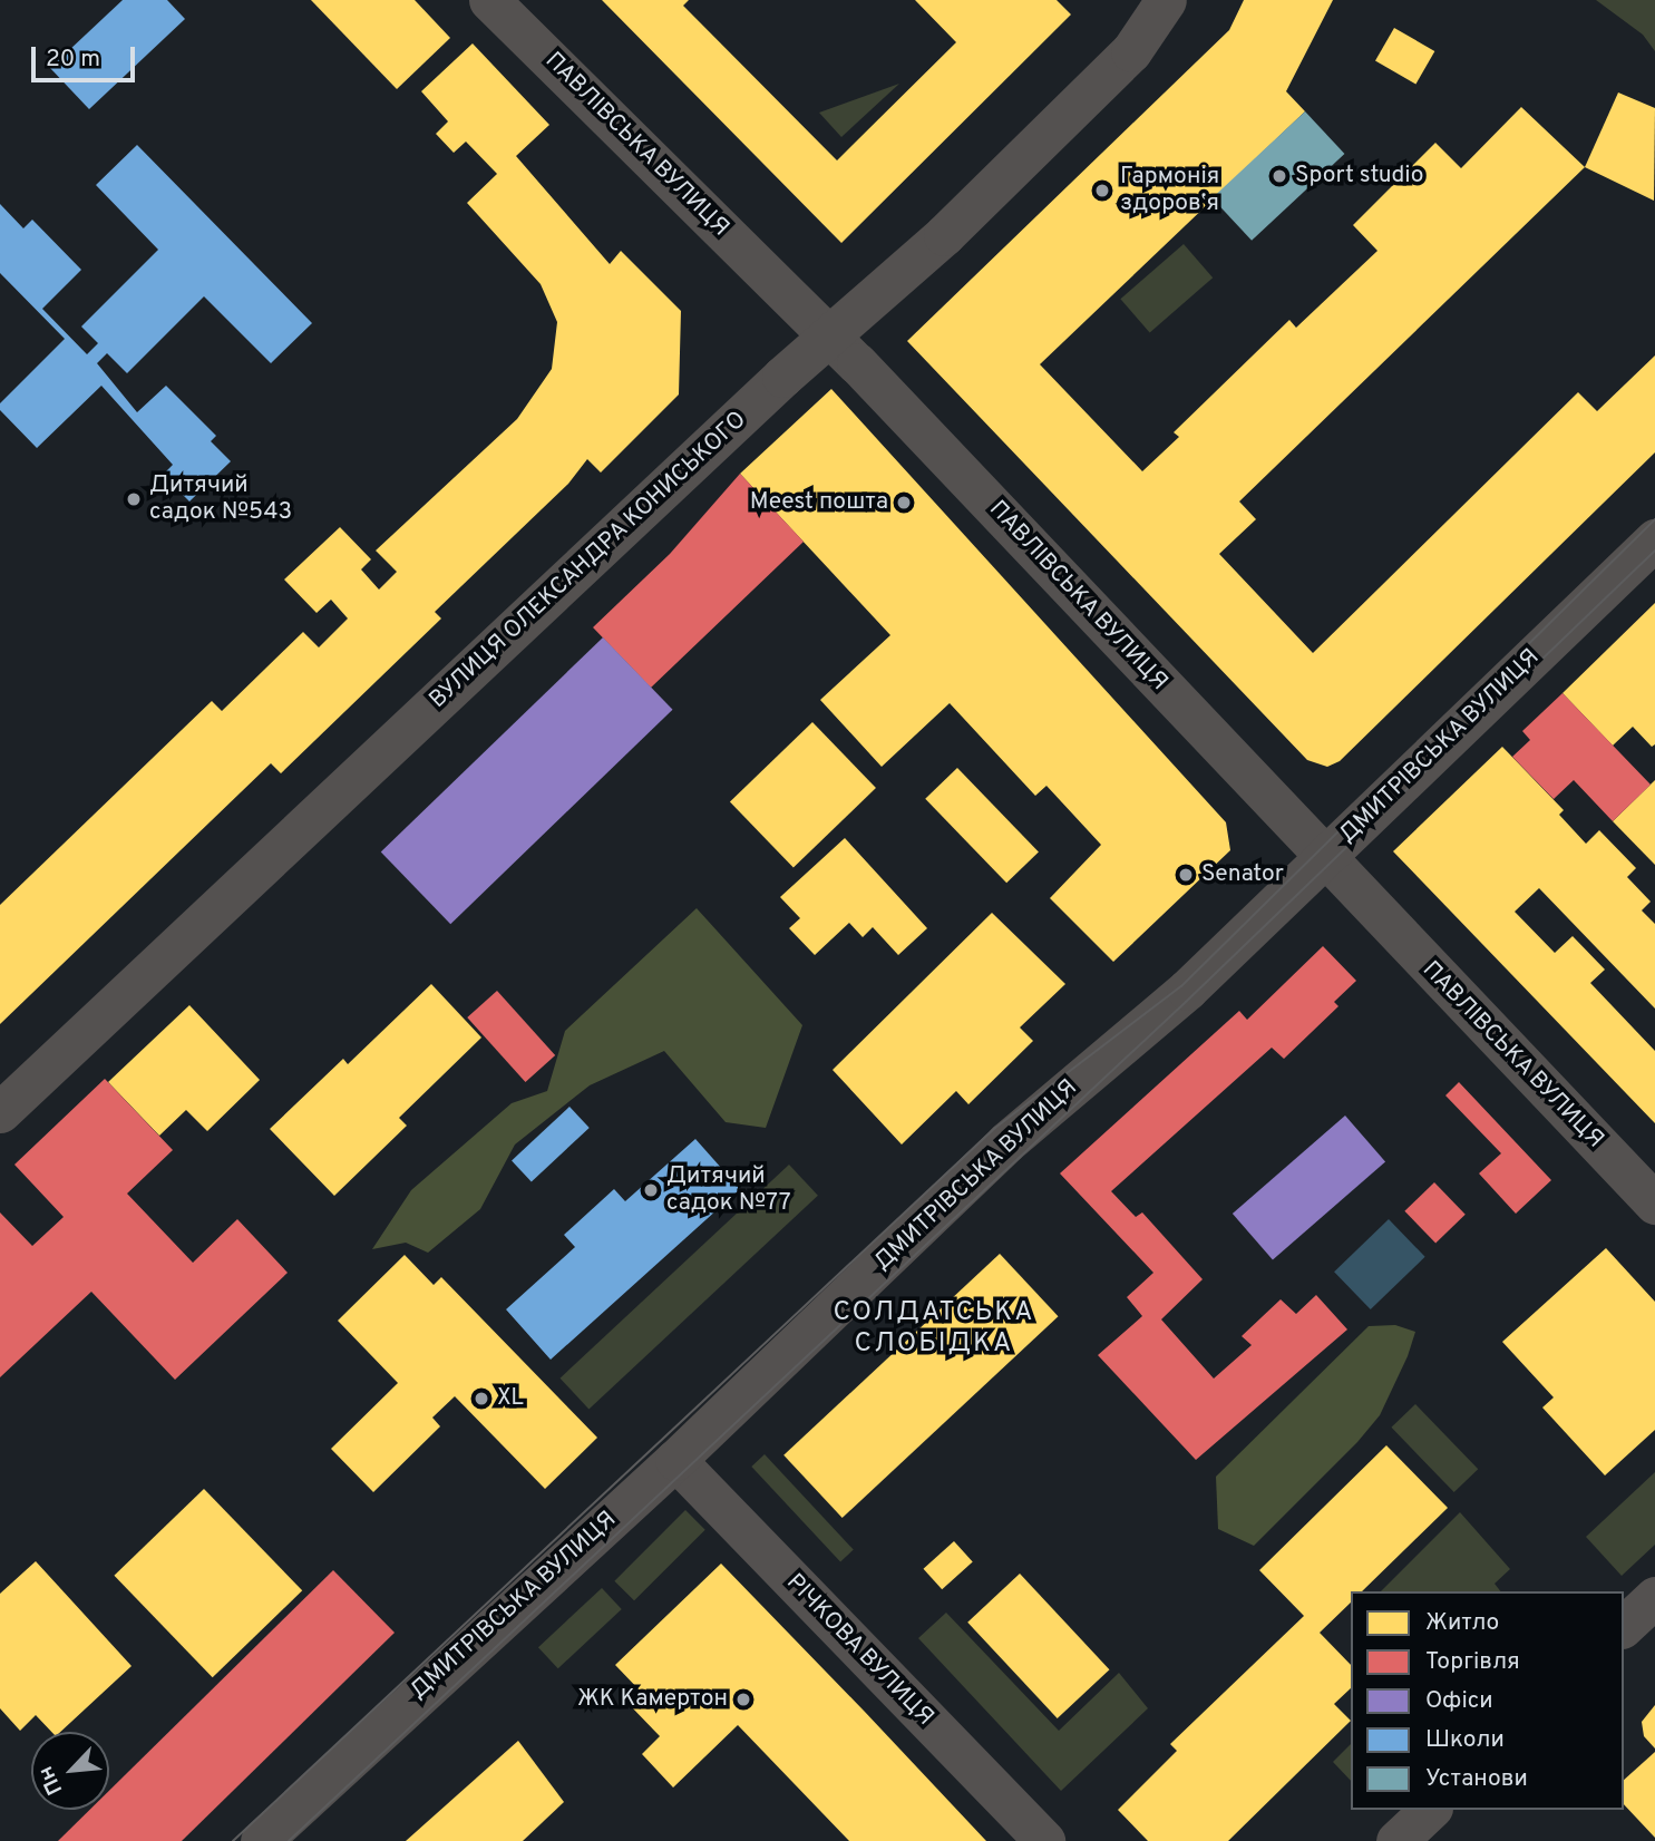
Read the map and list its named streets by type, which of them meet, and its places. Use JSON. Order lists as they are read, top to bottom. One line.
{"streets":{"street":["ПАВЛІВСЬКА ВУЛИЦЯ","ВУЛИЦЯ ОЛЕКСАНДРА КОНИСЬКОГО","ДМИТРІВСЬКА ВУЛИЦЯ","РІЧКОВА ВУЛИЦЯ"]},"crossings":[["ПАВЛІВСЬКА ВУЛИЦЯ","ВУЛИЦЯ ОЛЕКСАНДРА КОНИСЬКОГО"],["ПАВЛІВСЬКА ВУЛИЦЯ","ДМИТРІВСЬКА ВУЛИЦЯ"],["ДМИТРІВСЬКА ВУЛИЦЯ","РІЧКОВА ВУЛИЦЯ"]],"districts":["СОЛДАТСЬКА СЛОБІДКА"],"places":["Sport studio","Гармонія здоровʼя","Дитячий садок №543","Meest пошта","Senator","Дитячий садок №77","XL","ЖК Камертон"],"legend":["Житло","Торгівля","Офіси","Школи","Установи"],"scale_bar":"20 m","north":"bottom left"}
